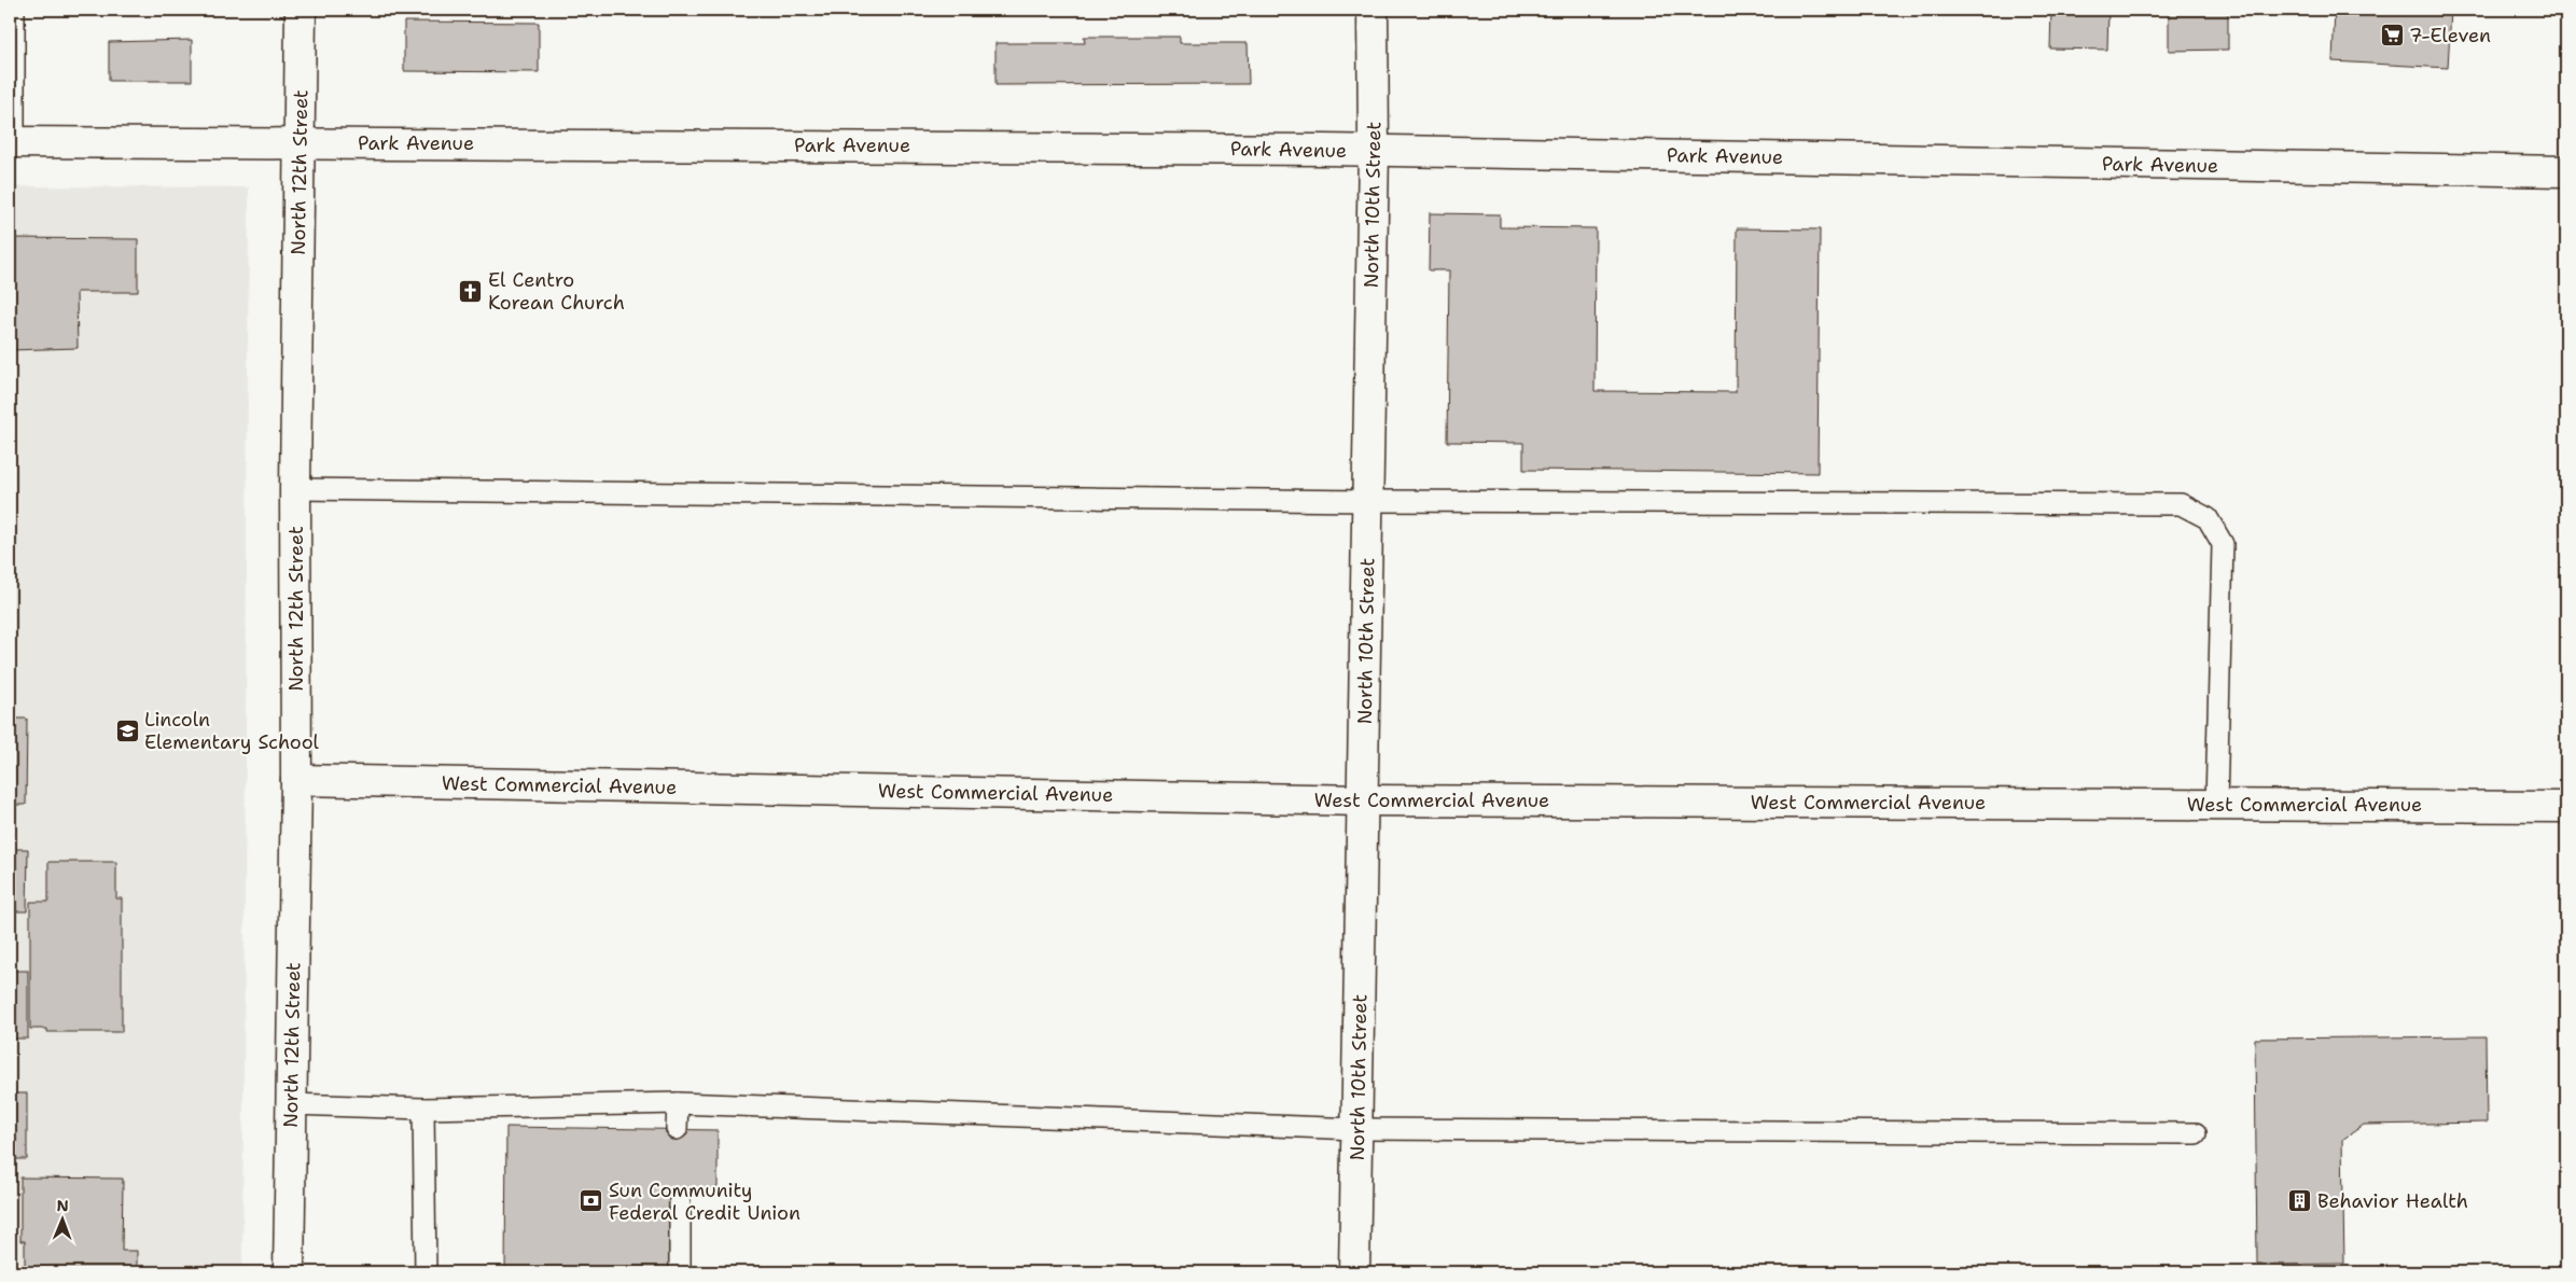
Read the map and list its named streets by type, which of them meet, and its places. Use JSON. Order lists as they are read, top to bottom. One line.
{"streets":{"street":["Park Avenue","North 12th Street","North 10th Street","West Commercial Avenue"]},"crossings":[["Park Avenue","North 12th Street"],["Park Avenue","North 10th Street"],["North 12th Street","West Commercial Avenue"],["North 10th Street","West Commercial Avenue"]],"places":{"supermarket":["7-Eleven"],"church":["El Centro Korean Church"],"school or university":["Lincoln Elementary School"],"bank":["Sun Community Federal Credit Union"],"building":["Behavior Health"]},"north":"top"}
